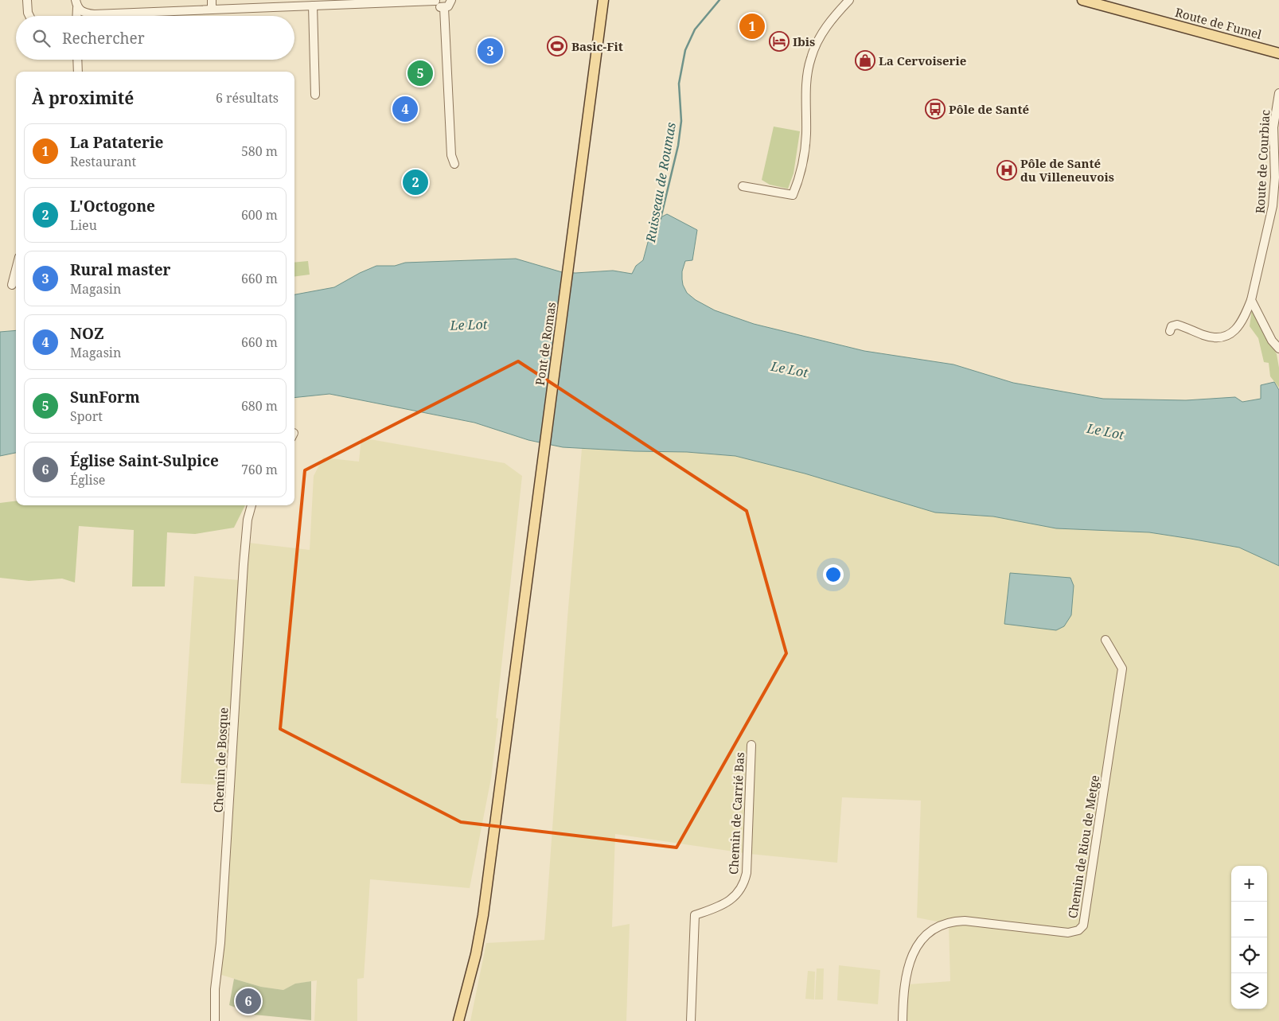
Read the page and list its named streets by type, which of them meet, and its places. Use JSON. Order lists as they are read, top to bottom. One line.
{"streets":{"main road":["Route de Fumel","Pont de Romas"],"street":["Route de Courbiac","Chemin de Bosque","Chemin de Carrié Bas","Chemin de Riou de Metge"]},"water":["Ruisseau de Roumas","Le Lot"],"places":{"hotel":["Ibis"],"sports":["Basic-Fit"],"shop":["La Cervoiserie"],"bus stop":["Pôle de Santé"],"hospital":["Pôle de Santé du Villeneuvois"]},"page":{"pins":["1","3","5","4","2","6"],"search":"Rechercher","heading":["À proximité","6 résultats"],"list":[{"mark":"1","name":"La Pataterie","note":"Restaurant","value":"580 m"},{"mark":"2","name":"L'Octogone","note":"Lieu","value":"600 m"},{"mark":"3","name":"Rural master","note":"Magasin","value":"660 m"},{"mark":"4","name":"NOZ","note":"Magasin","value":"660 m"},{"mark":"5","name":"SunForm","note":"Sport","value":"680 m"},{"mark":"6","name":"Église Saint-Sulpice","note":"Église","value":"760 m"}],"map_buttons":["+","−"]}}
